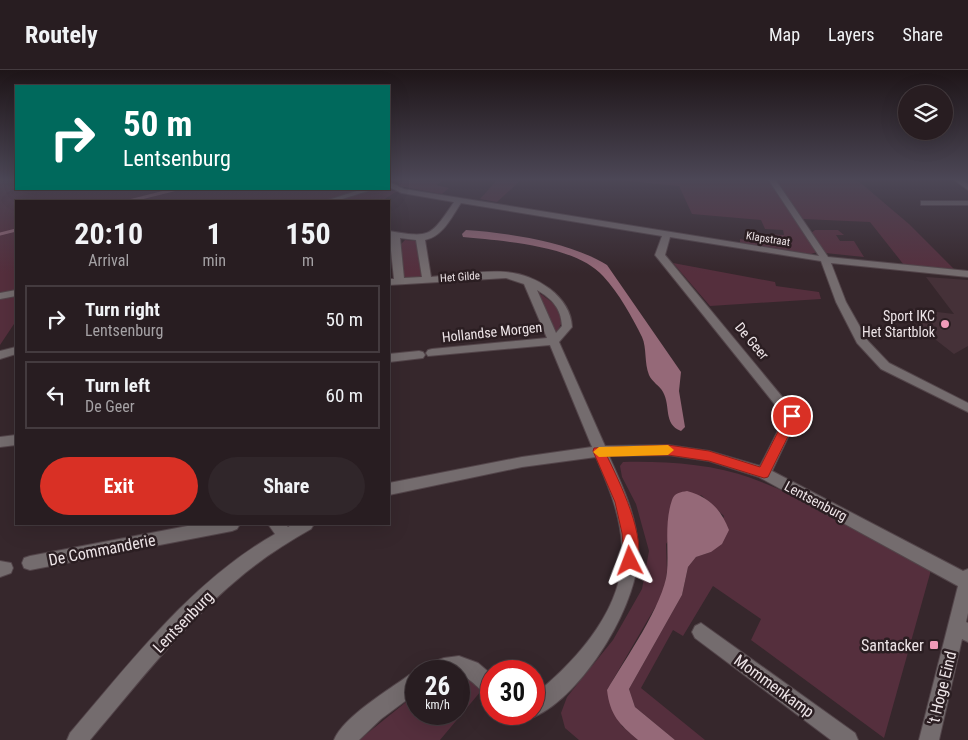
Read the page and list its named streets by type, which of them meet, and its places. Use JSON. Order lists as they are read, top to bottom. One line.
{"streets":{"street":["Klapstraat","Het Gilde","Hollandse Morgen","De Geer","Lentsenburg","De Commanderie","Mommenkamp","'t Hoge Eind"]},"crossings":[["Klapstraat","De Geer"],["Het Gilde","Hollandse Morgen"],["De Geer","Lentsenburg"],["Lentsenburg","'t Hoge Eind"]],"places":{"other":["Sport IKC Het Startblok"],"transit":["Santacker"]},"page":{"header":"Routely","nav":["Map","Layers","Share"],"turn":["50 m","Lentsenburg"],"eta":["20:10","Arrival","1","min","150","m"],"list":[{"name":"Turn right","note":"Lentsenburg","value":"50 m"},{"name":"Turn left","note":"De Geer","value":"60 m"}],"buttons":["Exit","Share"],"speed":"26 km/h","limit":"30"}}
